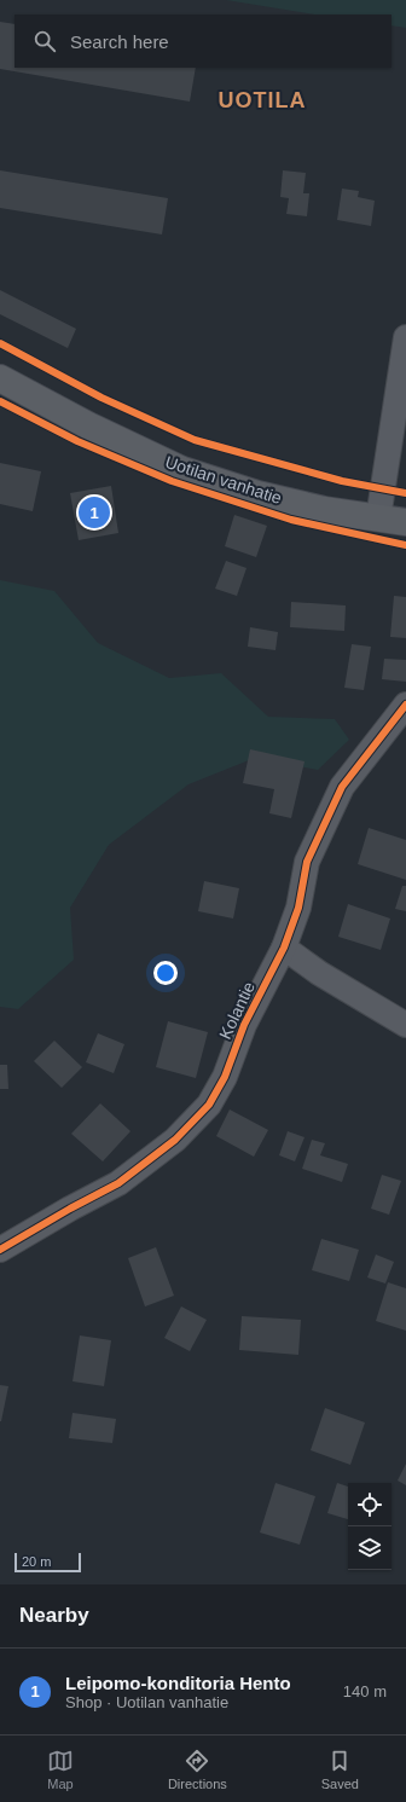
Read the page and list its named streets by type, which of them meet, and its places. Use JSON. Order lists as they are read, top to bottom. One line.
{"streets":{"main road":["Uotilan vanhatie"],"street":["Kolantie"]},"districts":["UOTILA"],"scale_bar":"20 m","page":{"search":"Search here","pins":"1","scale":"20 m","heading":"Nearby","list":[{"mark":"1","name":"Leipomo-konditoria Hento","note":"Shop · Uotilan vanhatie","value":"140 m"}],"nav":["Map","Directions","Saved"]}}
